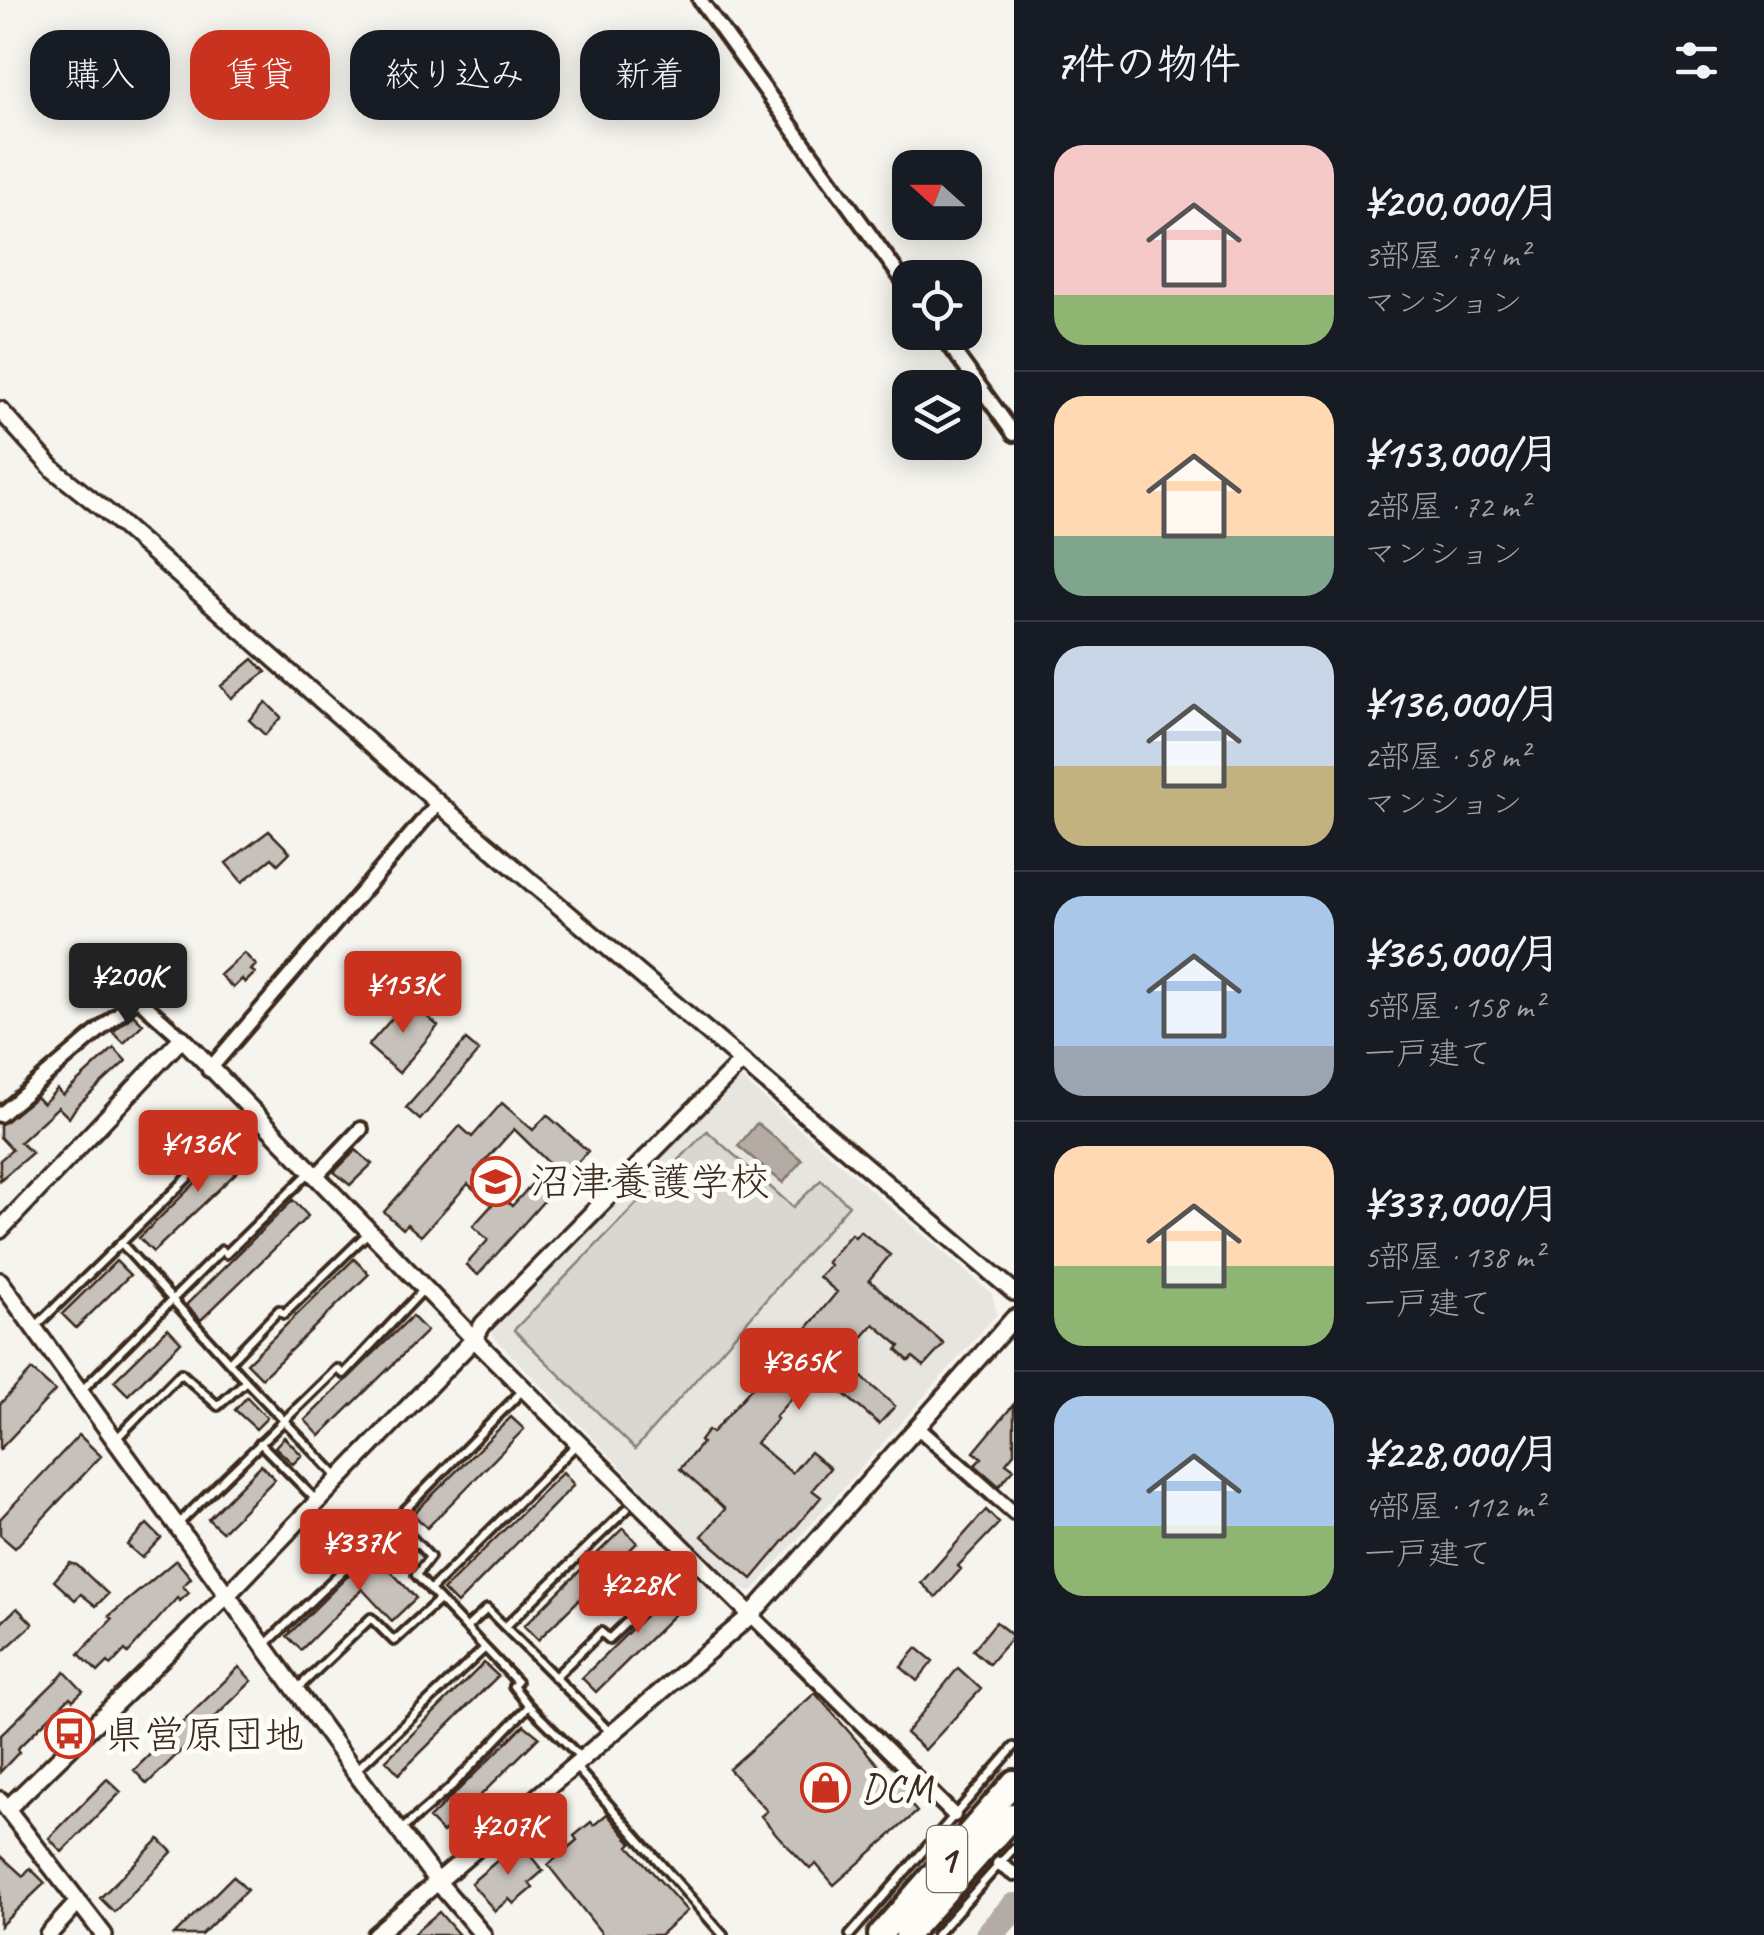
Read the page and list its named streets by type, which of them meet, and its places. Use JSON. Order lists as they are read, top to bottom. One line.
{"streets":{"highway":["1"]},"places":{"school or university":["沼津養護学校"],"bus stop":["県営原団地"],"shop":["DCM"]},"north":"left","page":{"heading":"7件の物件","chip":["購入","賃貸","絞り込み","新着"],"list":[{"name":"¥200,000/月","note":"3部屋 · 74 m² · マンション"},{"name":"¥153,000/月","note":"2部屋 · 72 m² · マンション"},{"name":"¥136,000/月","note":"2部屋 · 58 m² · マンション"},{"name":"¥365,000/月","note":"5部屋 · 158 m² · 一戸建て"},{"name":"¥337,000/月","note":"5部屋 · 138 m² · 一戸建て"},{"name":"¥228,000/月","note":"4部屋 · 112 m² · 一戸建て"}],"price":["¥200K","¥153K","¥136K","¥365K","¥337K","¥228K","¥207K"]}}
